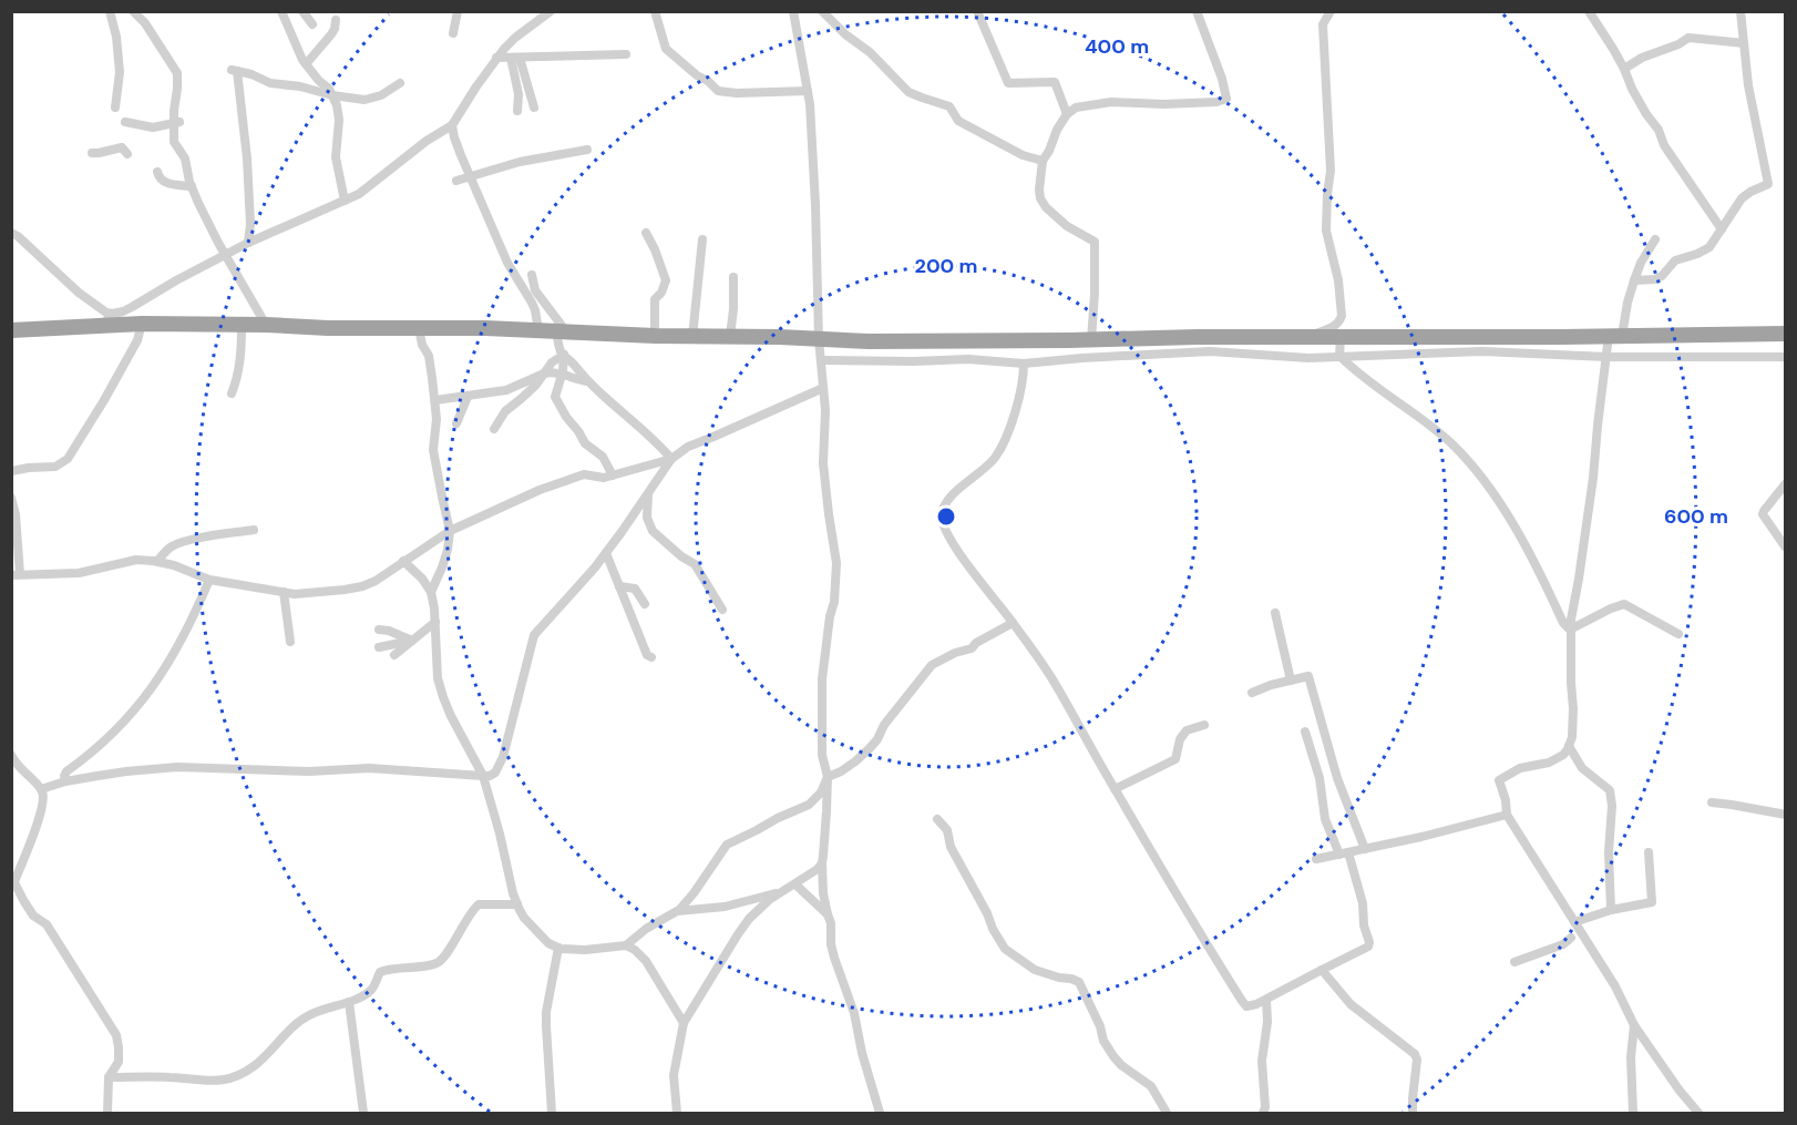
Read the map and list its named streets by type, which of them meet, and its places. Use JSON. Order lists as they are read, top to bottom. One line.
{"rings":["400 m","200 m","600 m"]}
